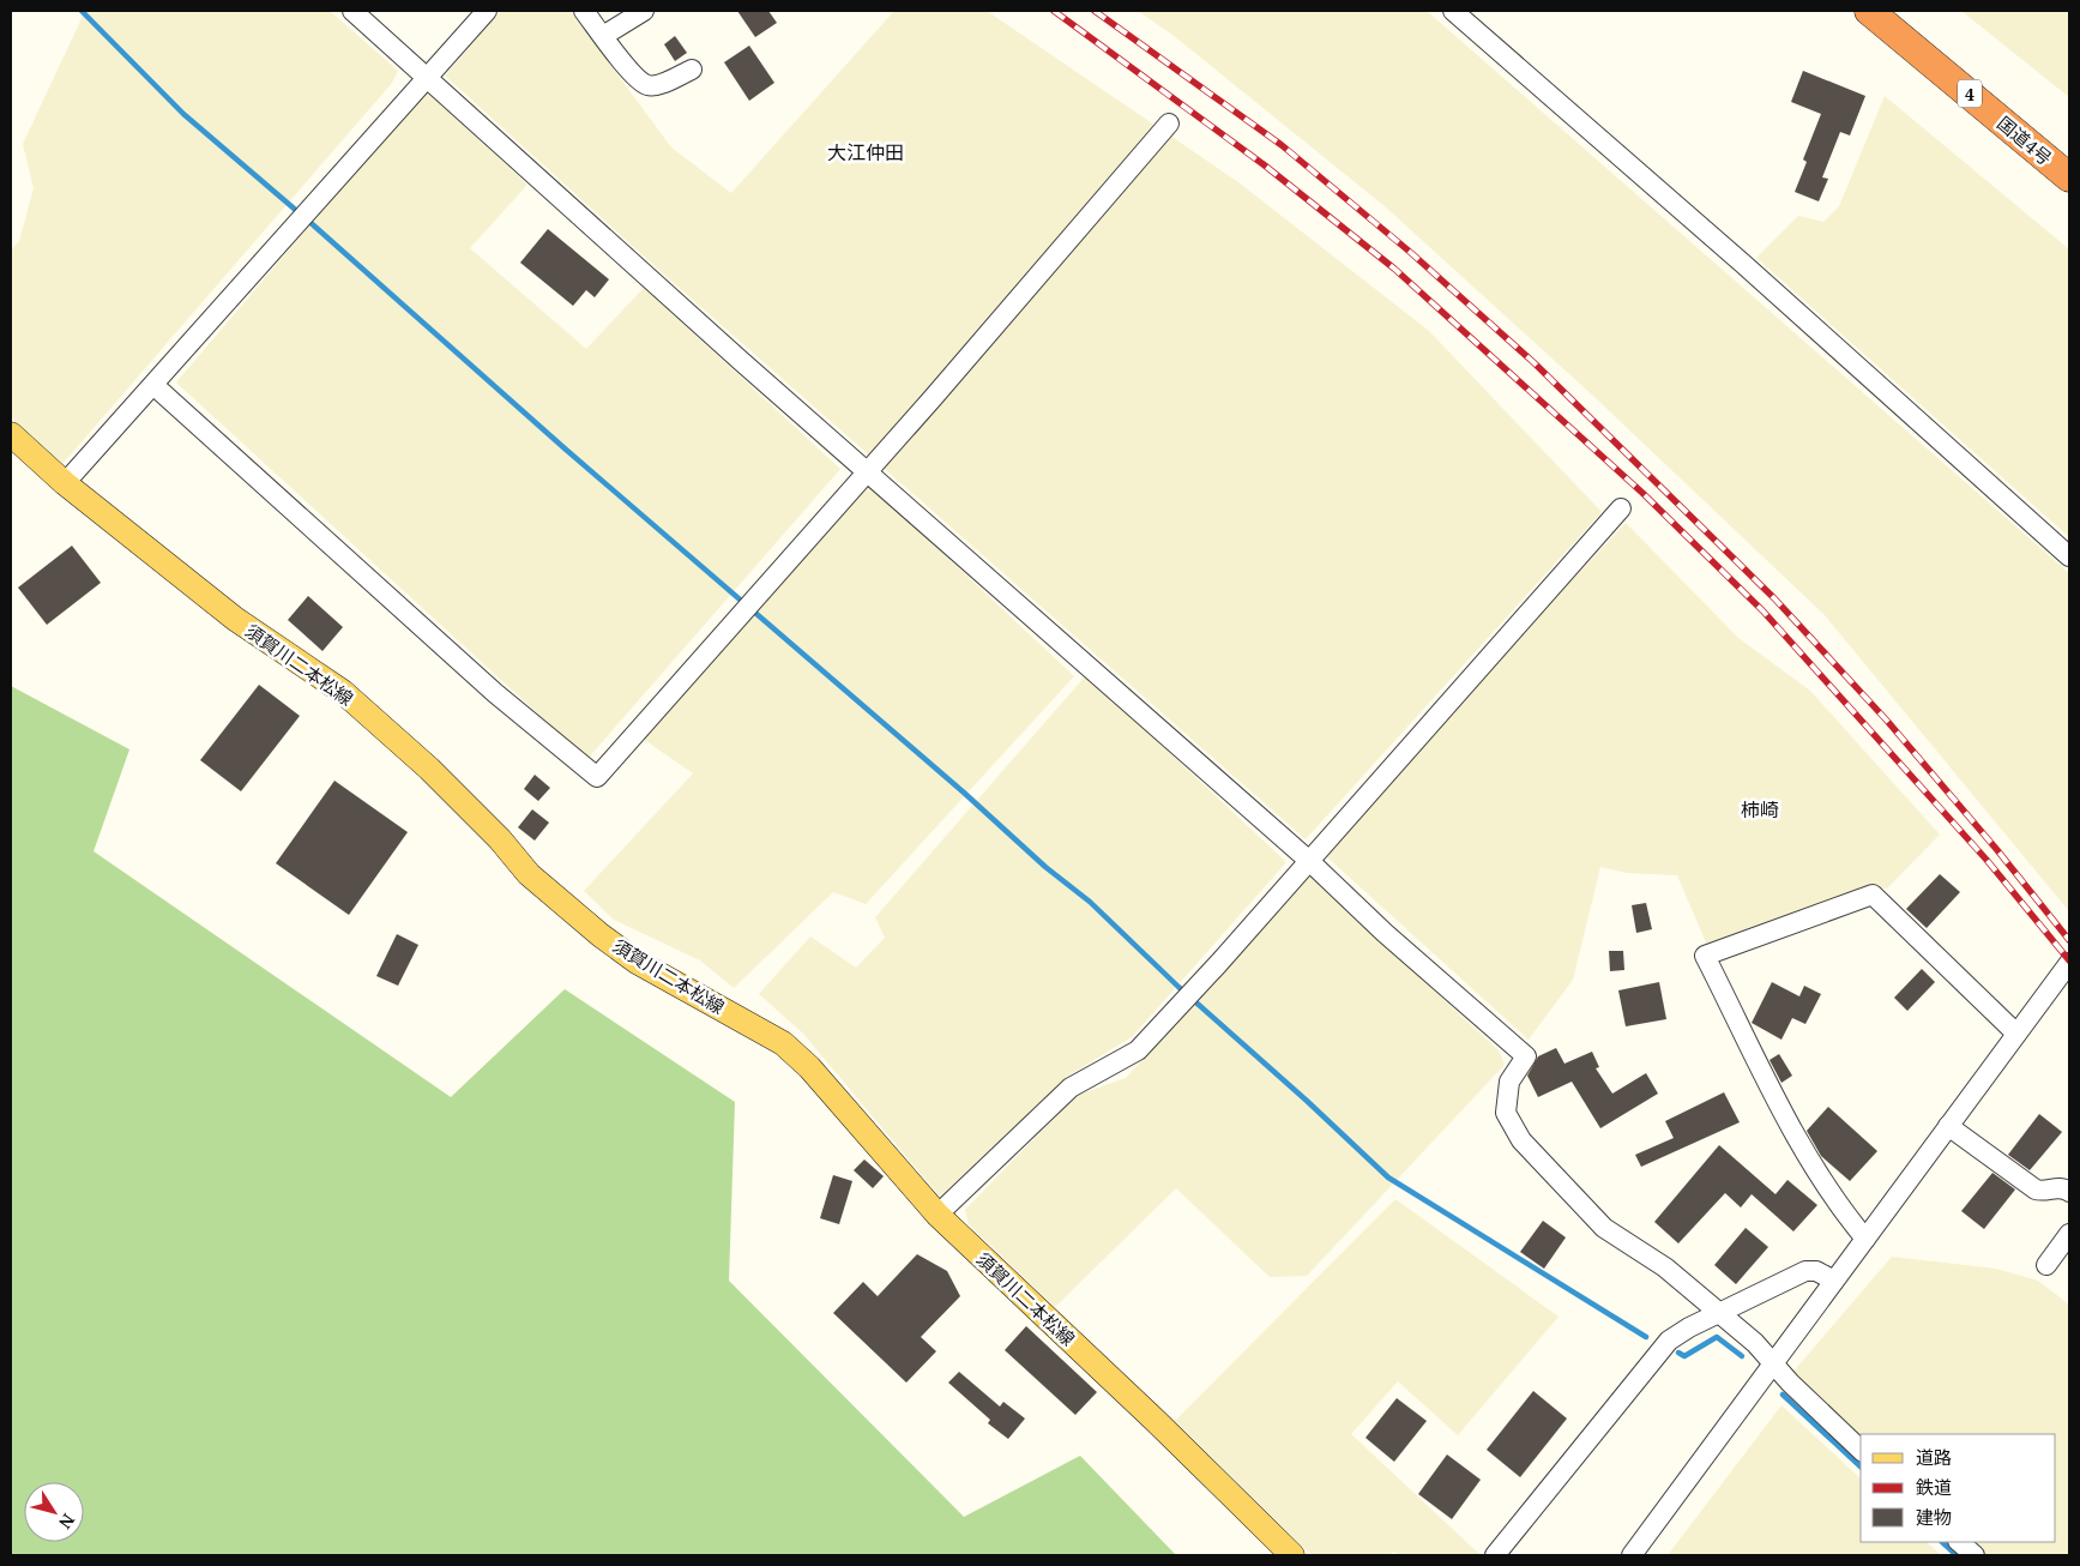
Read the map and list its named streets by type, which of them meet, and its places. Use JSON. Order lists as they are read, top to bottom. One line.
{"streets":{"highway":["4","国道4号"],"main road":["須賀川二本松線"]},"districts":["大江仲田","柿崎"],"legend":["道路","鉄道","建物"],"north":"bottom right"}
